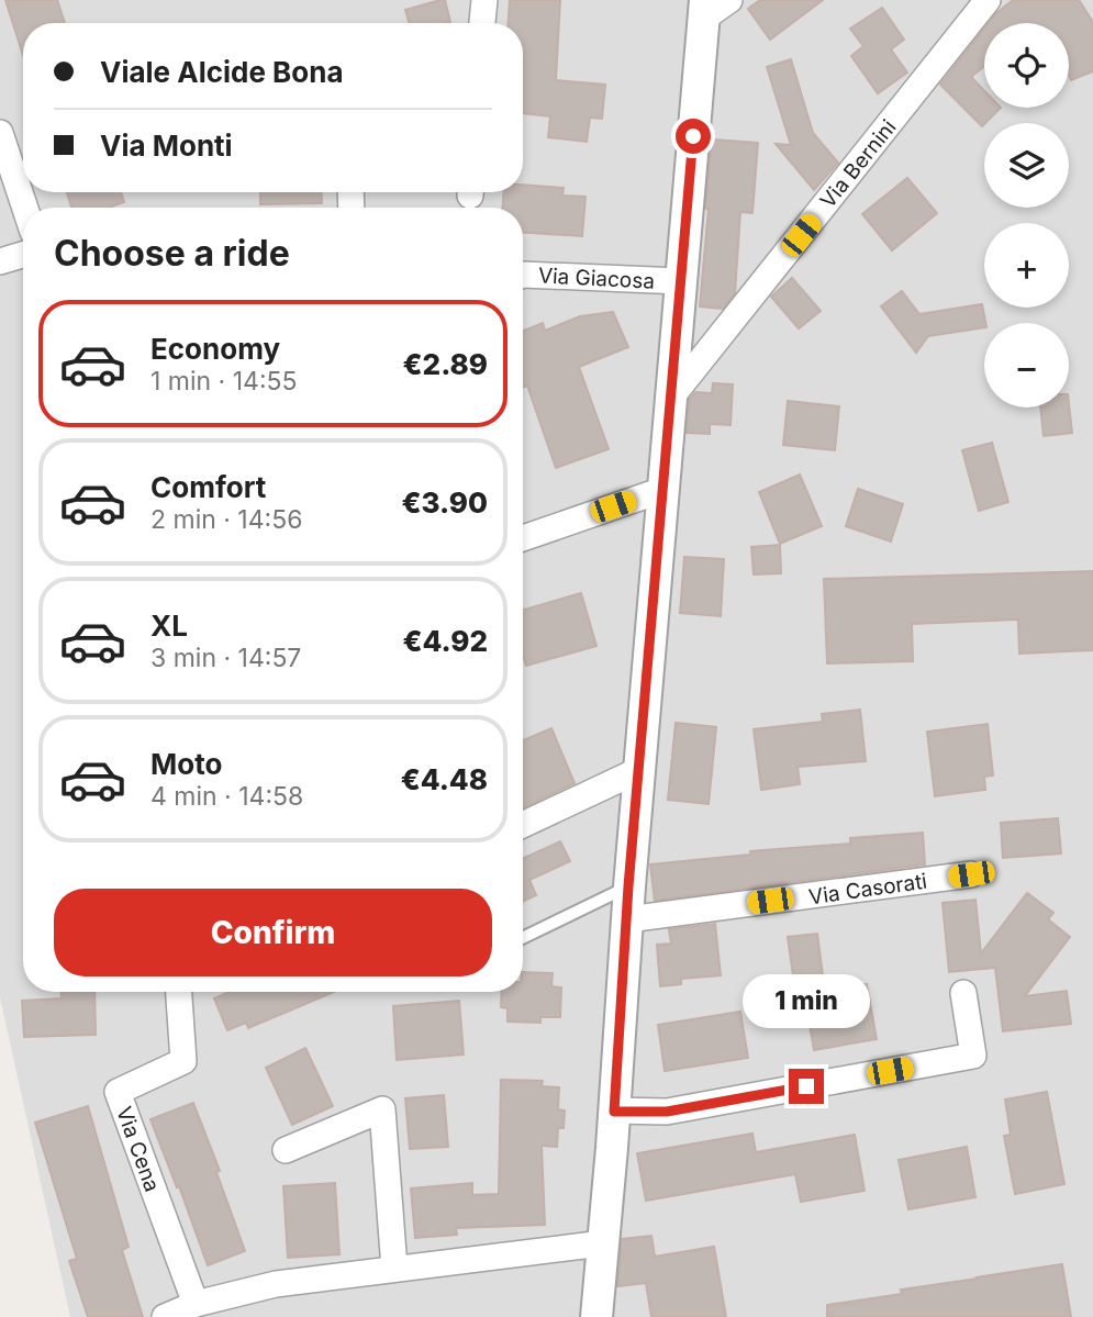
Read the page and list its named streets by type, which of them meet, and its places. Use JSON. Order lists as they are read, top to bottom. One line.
{"streets":{"street":["Via Bernini","Via Giacosa","Via Casorati","Via Cena"]},"page":{"map_buttons":["+","−"],"banner":["Viale Alcide Bona","Via Monti"],"heading":"Choose a ride","list":[{"name":"Economy","note":"1 min · 14:55","value":"€2.89"},{"name":"Comfort","note":"2 min · 14:56","value":"€3.90"},{"name":"XL","note":"3 min · 14:57","value":"€4.92"},{"name":"Moto","note":"4 min · 14:58","value":"€4.48"}],"buttons":"Confirm","bubble":"1 min"}}
